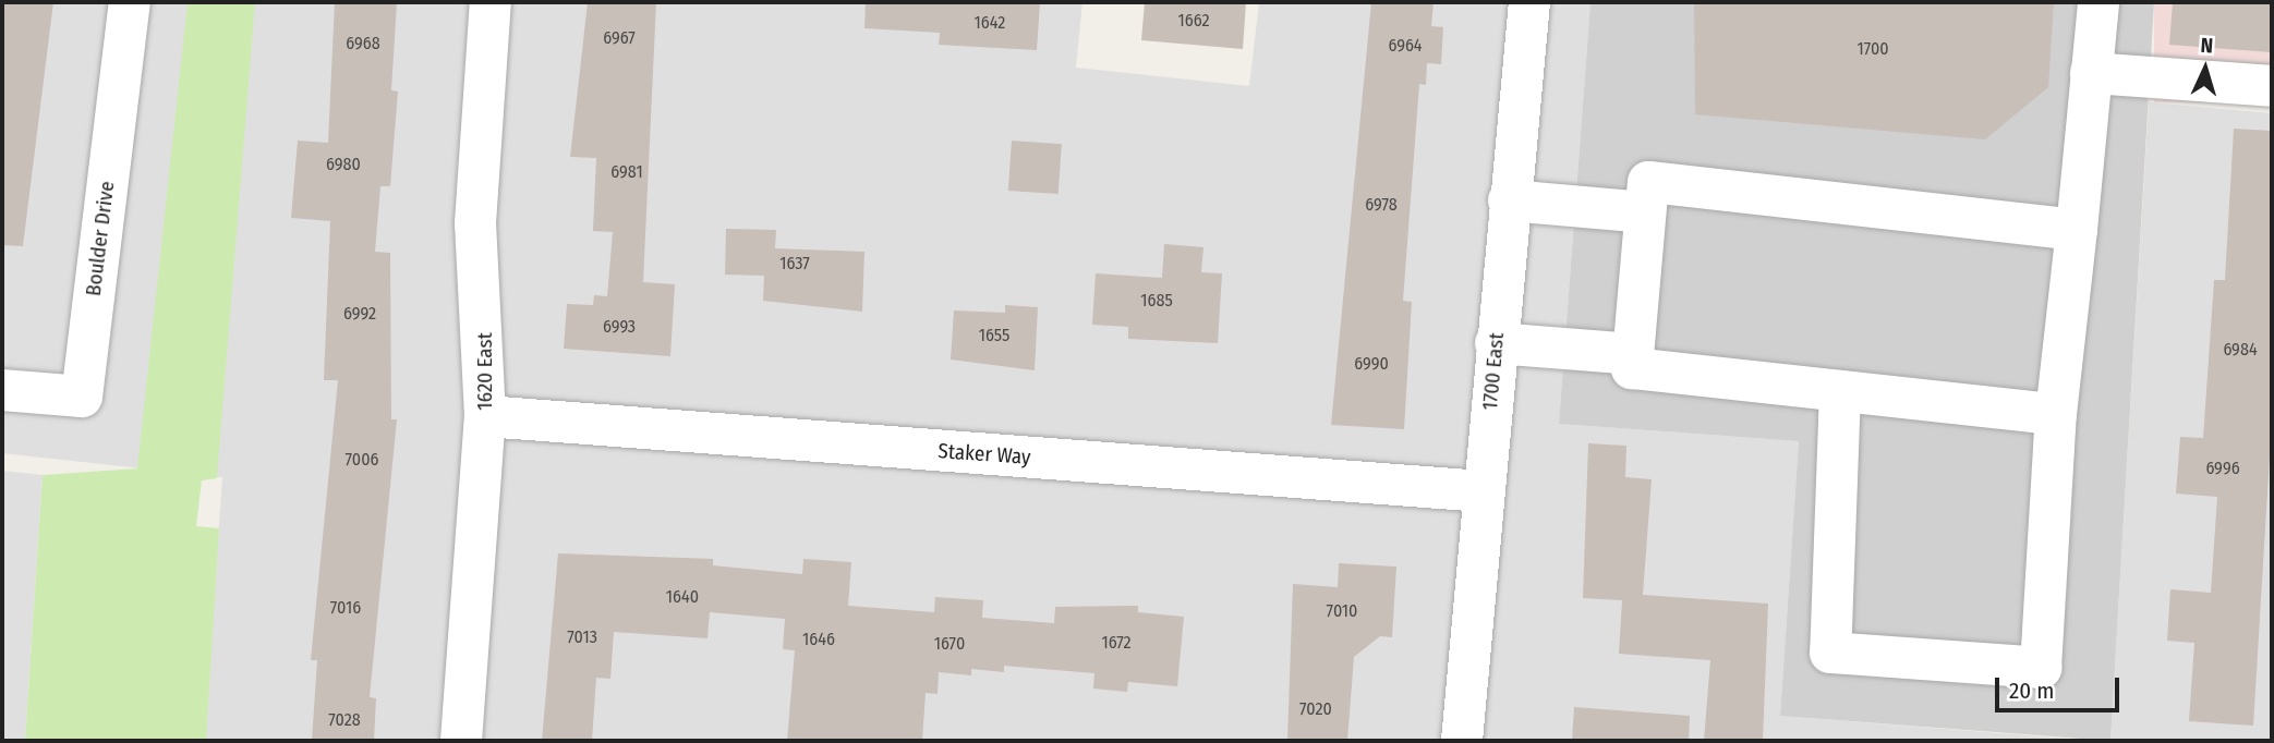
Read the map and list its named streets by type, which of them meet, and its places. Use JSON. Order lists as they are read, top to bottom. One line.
{"streets":{"street":["Boulder Drive","1620 East","1700 East","Staker Way"]},"crossings":[["1620 East","Staker Way"],["1700 East","Staker Way"]],"house_numbers":["1662","1642","6967","6968","6964","1700","6980","6981","6978","1637","1685","6992","6993","1655","6984","6990","7006","6996","1640","7016","7010","7013","1646","1672","1670","7020","7028"],"scale_bar":"20 m","north":"top"}
